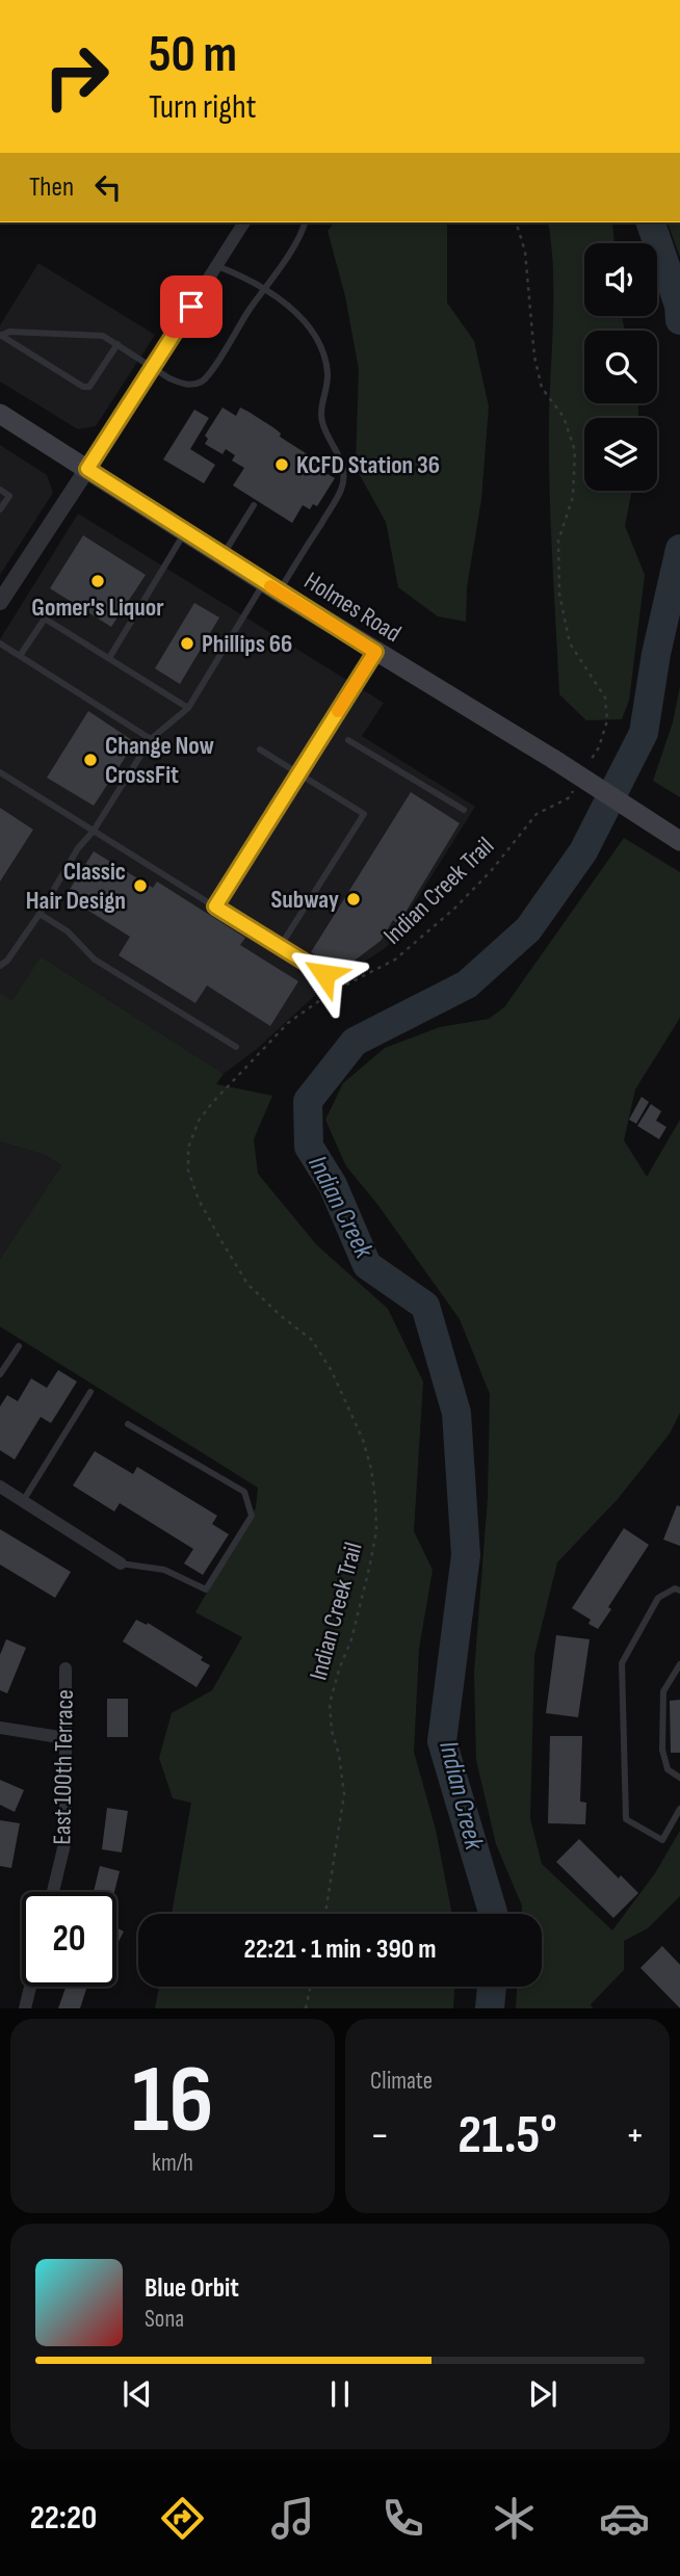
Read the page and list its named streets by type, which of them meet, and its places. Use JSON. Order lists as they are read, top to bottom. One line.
{"streets":{"main road":["Holmes Road"],"street":["East 100th Terrace"],"path":["Indian Creek Trail"]},"water":["Indian Creek"],"places":["KCFD Station 36","Gomer's Liquor","Phillips 66","Change Now CrossFit","Classic Hair Design","Subway"],"page":{"turn":["50 m","Turn right"],"then":"Then","limit":"20","trip":"22:21 · 1 min · 390 m","tile":[["16","km/h"],"Climate"],"heat":["−","21.5°","+"],"song":["Blue Orbit","Sona"],"tabs":"22:20"}}
